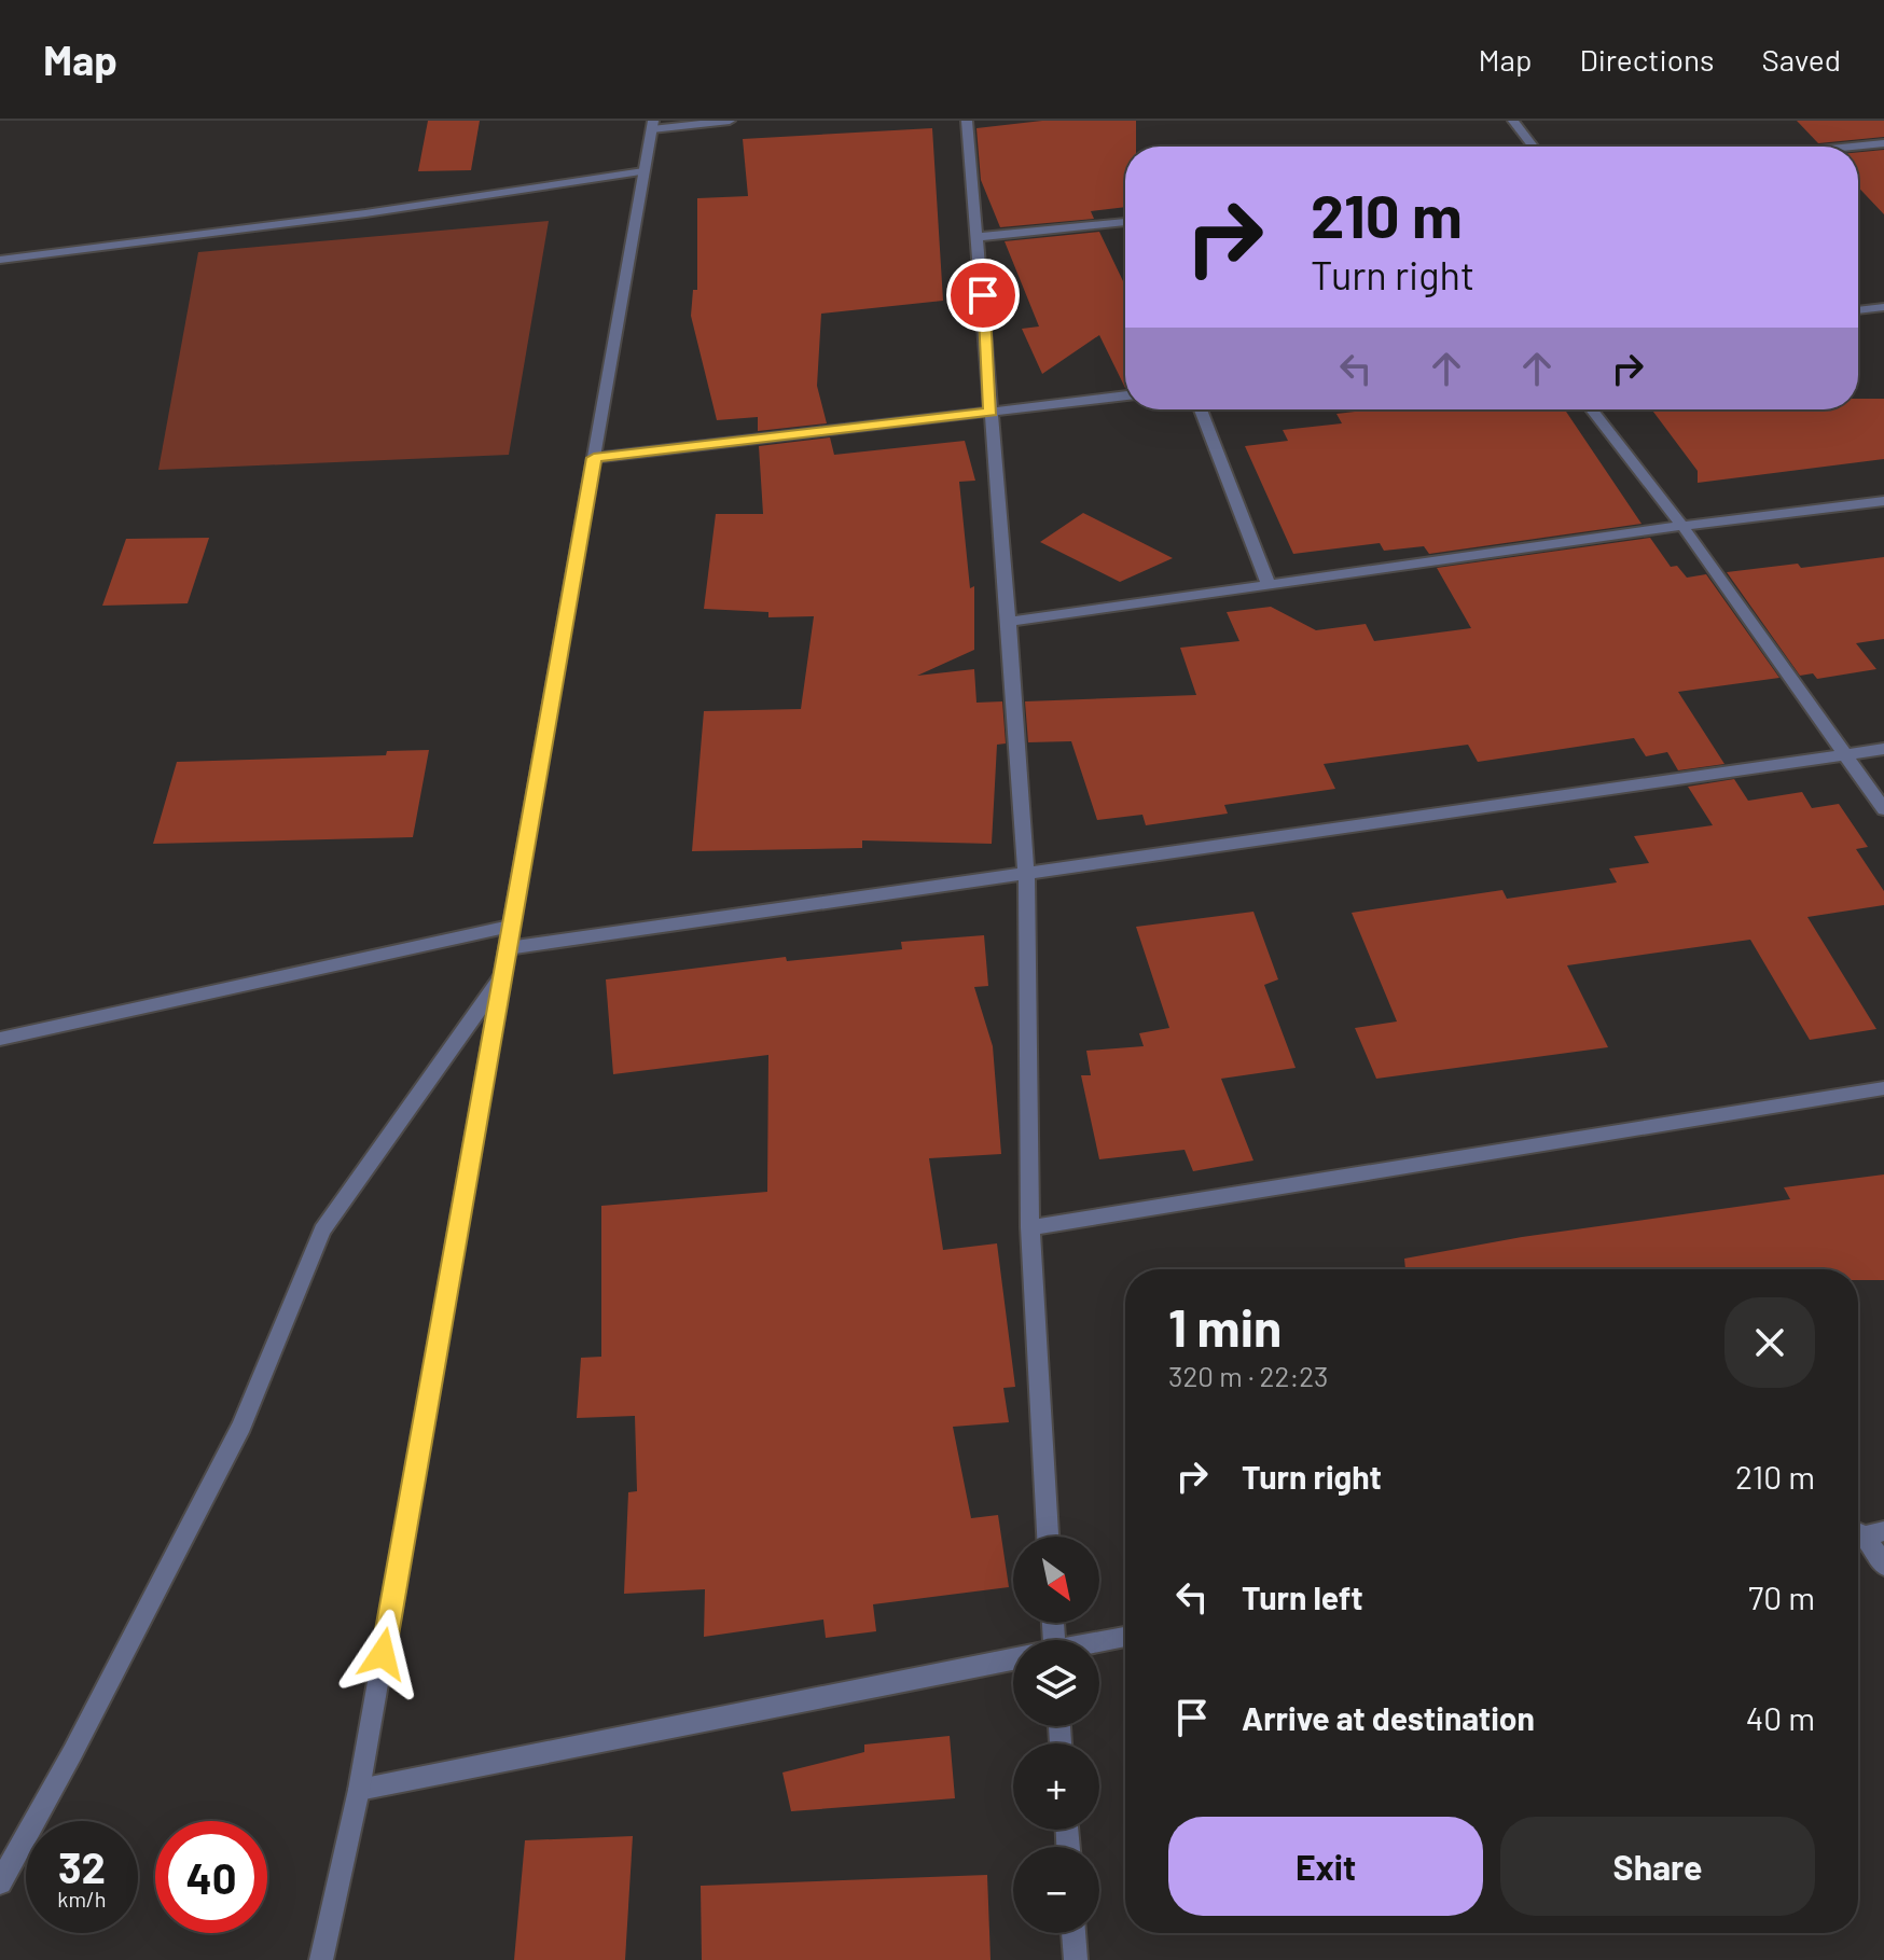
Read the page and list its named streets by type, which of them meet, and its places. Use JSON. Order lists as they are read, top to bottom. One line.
{"north":"bottom right","page":{"header":"Map","nav":["Map","Directions","Saved"],"turn":["210 m","Turn right"],"heading":["1 min","320 m · 22:23"],"list":[{"name":"Turn right","value":"210 m"},{"name":"Turn left","value":"70 m"},{"name":"Arrive at destination","value":"40 m"}],"map_buttons":["+","−"],"buttons":["Exit","Share"],"speed":"32 km/h","limit":"40"}}
